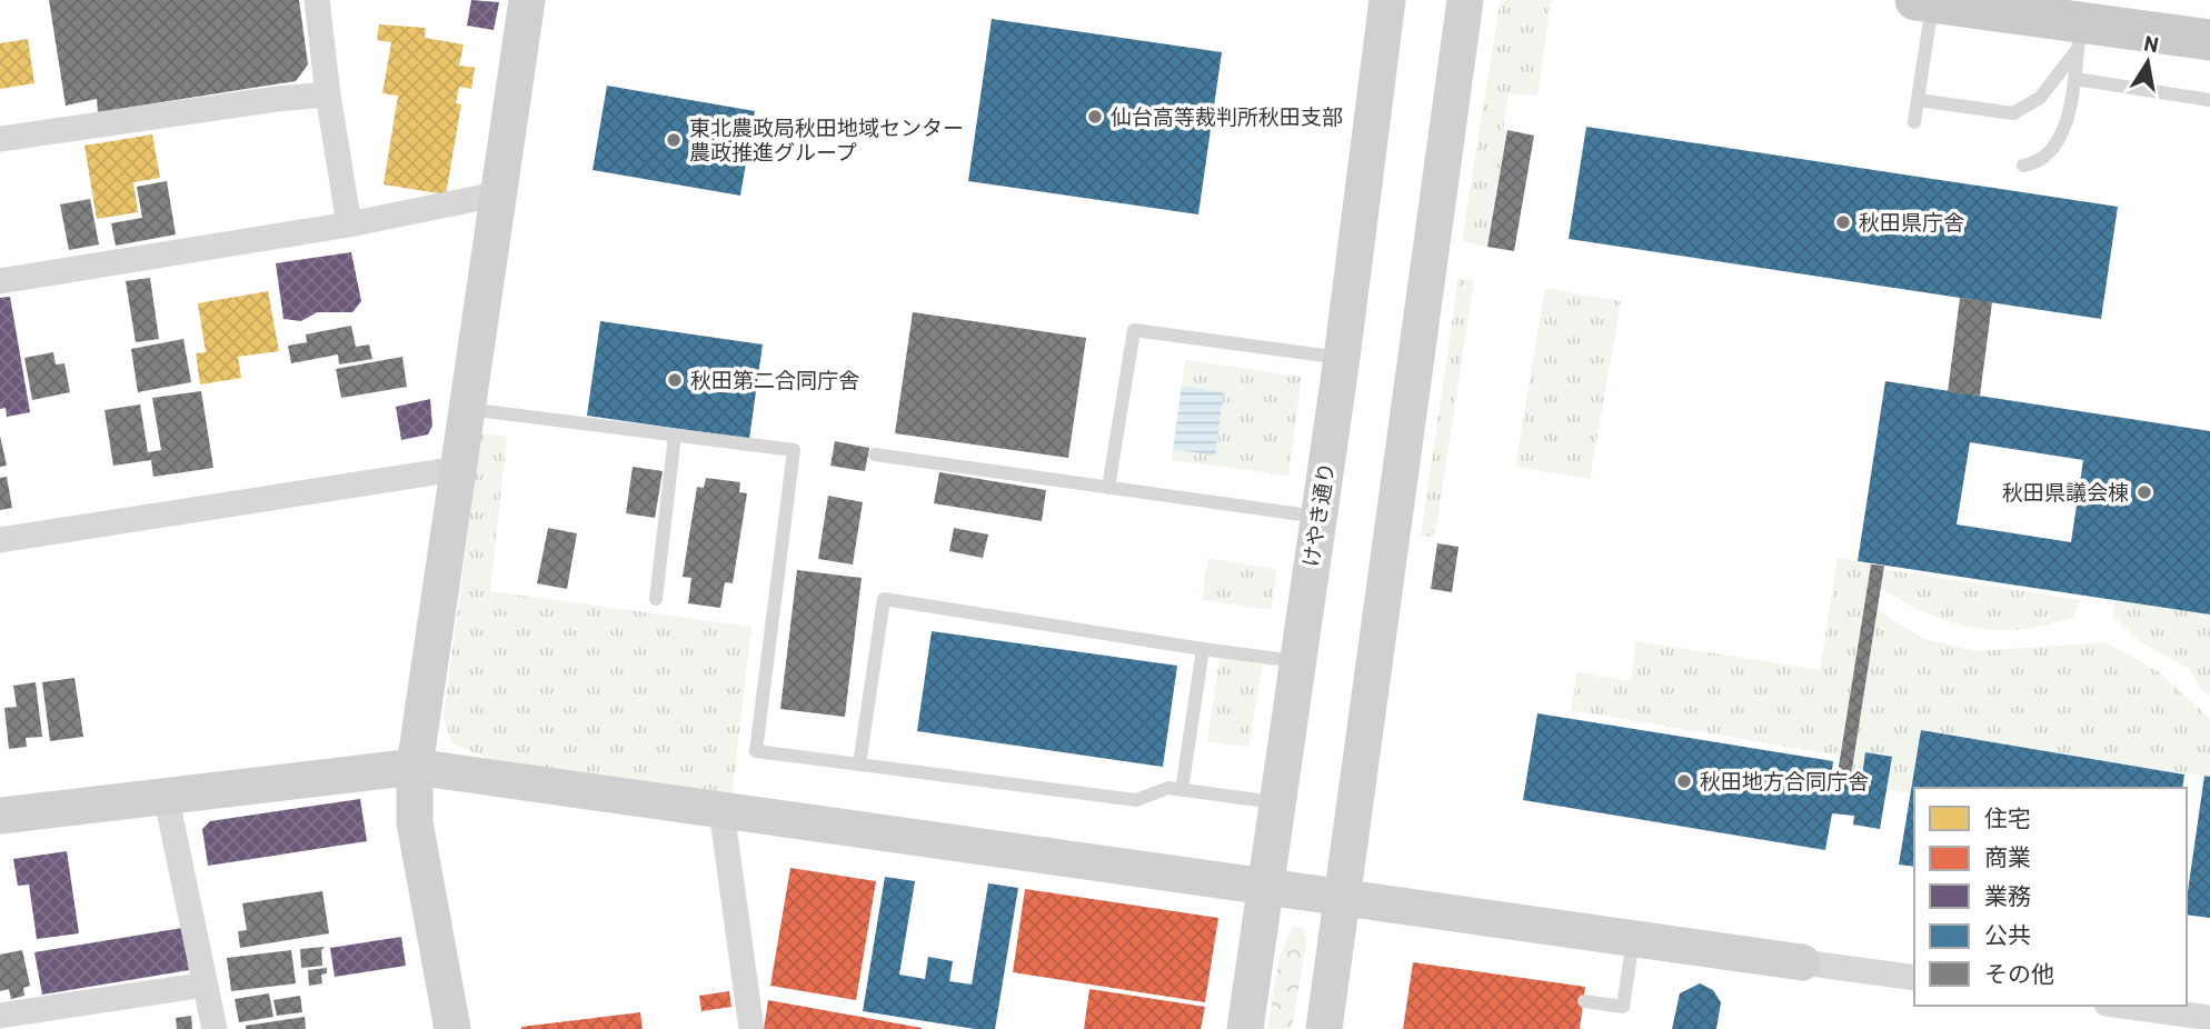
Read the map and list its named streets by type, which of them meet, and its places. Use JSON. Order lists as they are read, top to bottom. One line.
{"streets":{"street":["けやき通り"]},"places":["仙台高等裁判所秋田支部","東北農政局秋田地域センター 農政推進グループ","秋田県庁舎","秋田第二合同庁舎","秋田県議会棟","秋田地方合同庁舎"],"legend":["住宅","商業","業務","公共","その他"],"north":"top"}
